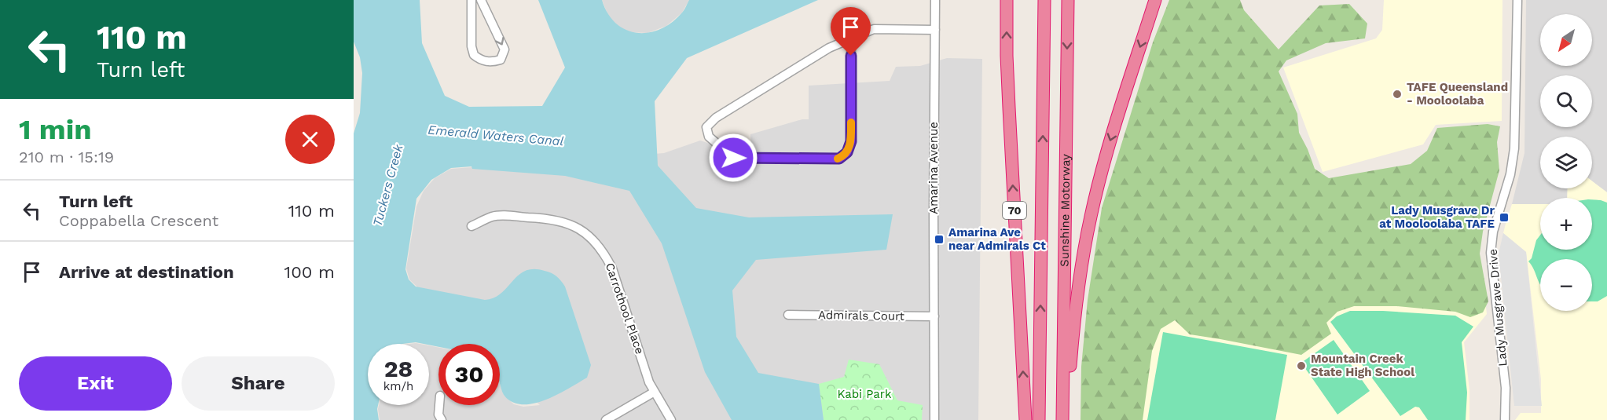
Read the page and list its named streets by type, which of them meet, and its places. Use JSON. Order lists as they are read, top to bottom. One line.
{"streets":{"highway":["Sunshine Motorway","70"],"street":["Amarina Avenue","Lady Musgrave Drive","Carrothool Place","Admirals Court"]},"crossings":[["Amarina Avenue","Admirals Court"]],"water":["Emerald Waters Canal","Tuckers Creek"],"parks":["Kabi Park"],"places":{"other":["TAFE Queensland - Mooloolaba","Mountain Creek State High School"],"transit":["Lady Musgrave Dr at Mooloolaba TAFE","Amarina Ave near Admirals Ct"]},"north":"bottom left","page":{"turn":["110 m","Turn left"],"map_buttons":["+","−"],"heading":["1 min","210 m · 15:19"],"list":[{"name":"Turn left","note":"Coppabella Crescent","value":"110 m"},{"name":"Arrive at destination","value":"100 m"}],"speed":"28 km/h","limit":"30","buttons":["Exit","Share"]}}
